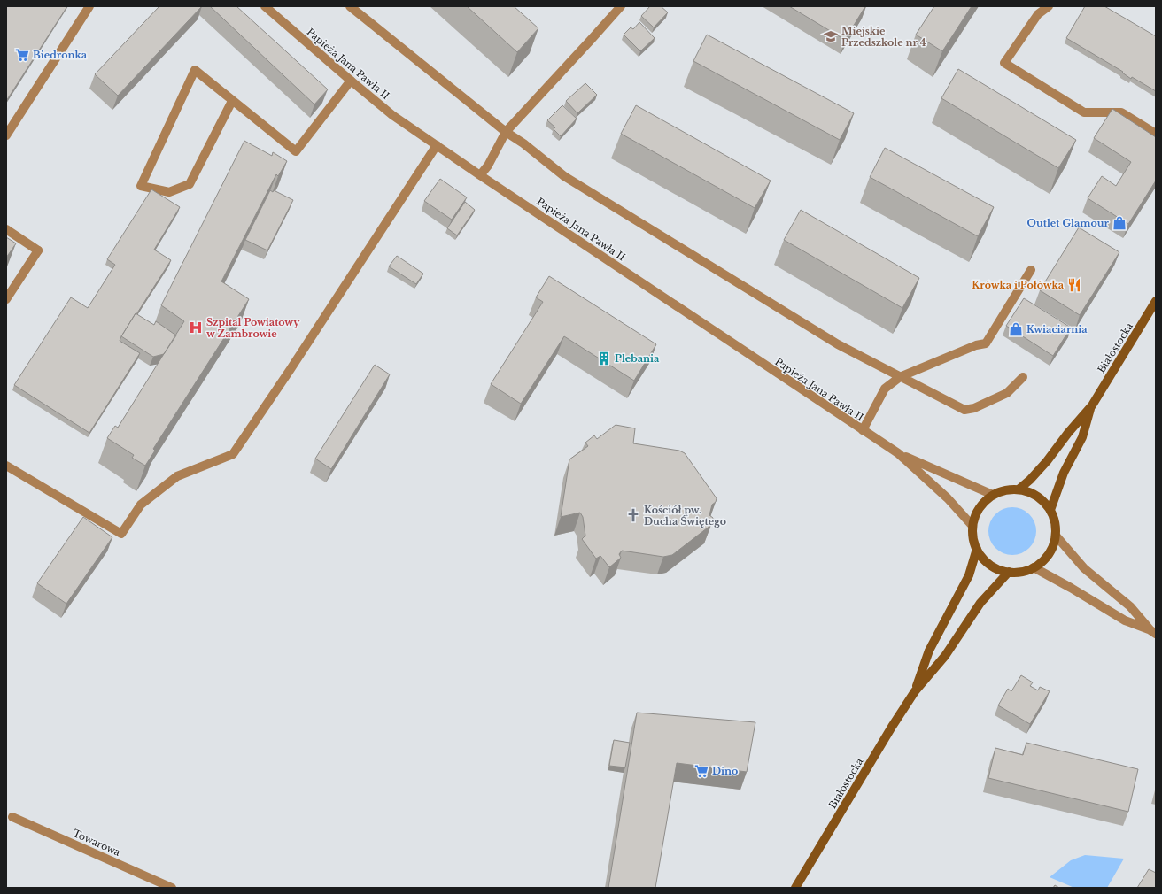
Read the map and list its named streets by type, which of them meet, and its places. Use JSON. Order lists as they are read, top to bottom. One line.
{"streets":{"main road":["Białostocka"],"street":["Papieża Jana Pawła II","Towarowa"]},"crossings":[["Papieża Jana Pawła II","Białostocka"]],"places":{"school or university":["Miejskie Przedszkole nr 4"],"supermarket":["Biedronka","Dino"],"shop":["Outlet Glamour","Kwiaciarnia"],"restaurant":["Krówka i Połówka"],"hospital":["Szpital Powiatowy w Zambrowie"],"building":["Plebania"],"church":["Kościół pw. Ducha Świętego"]}}
